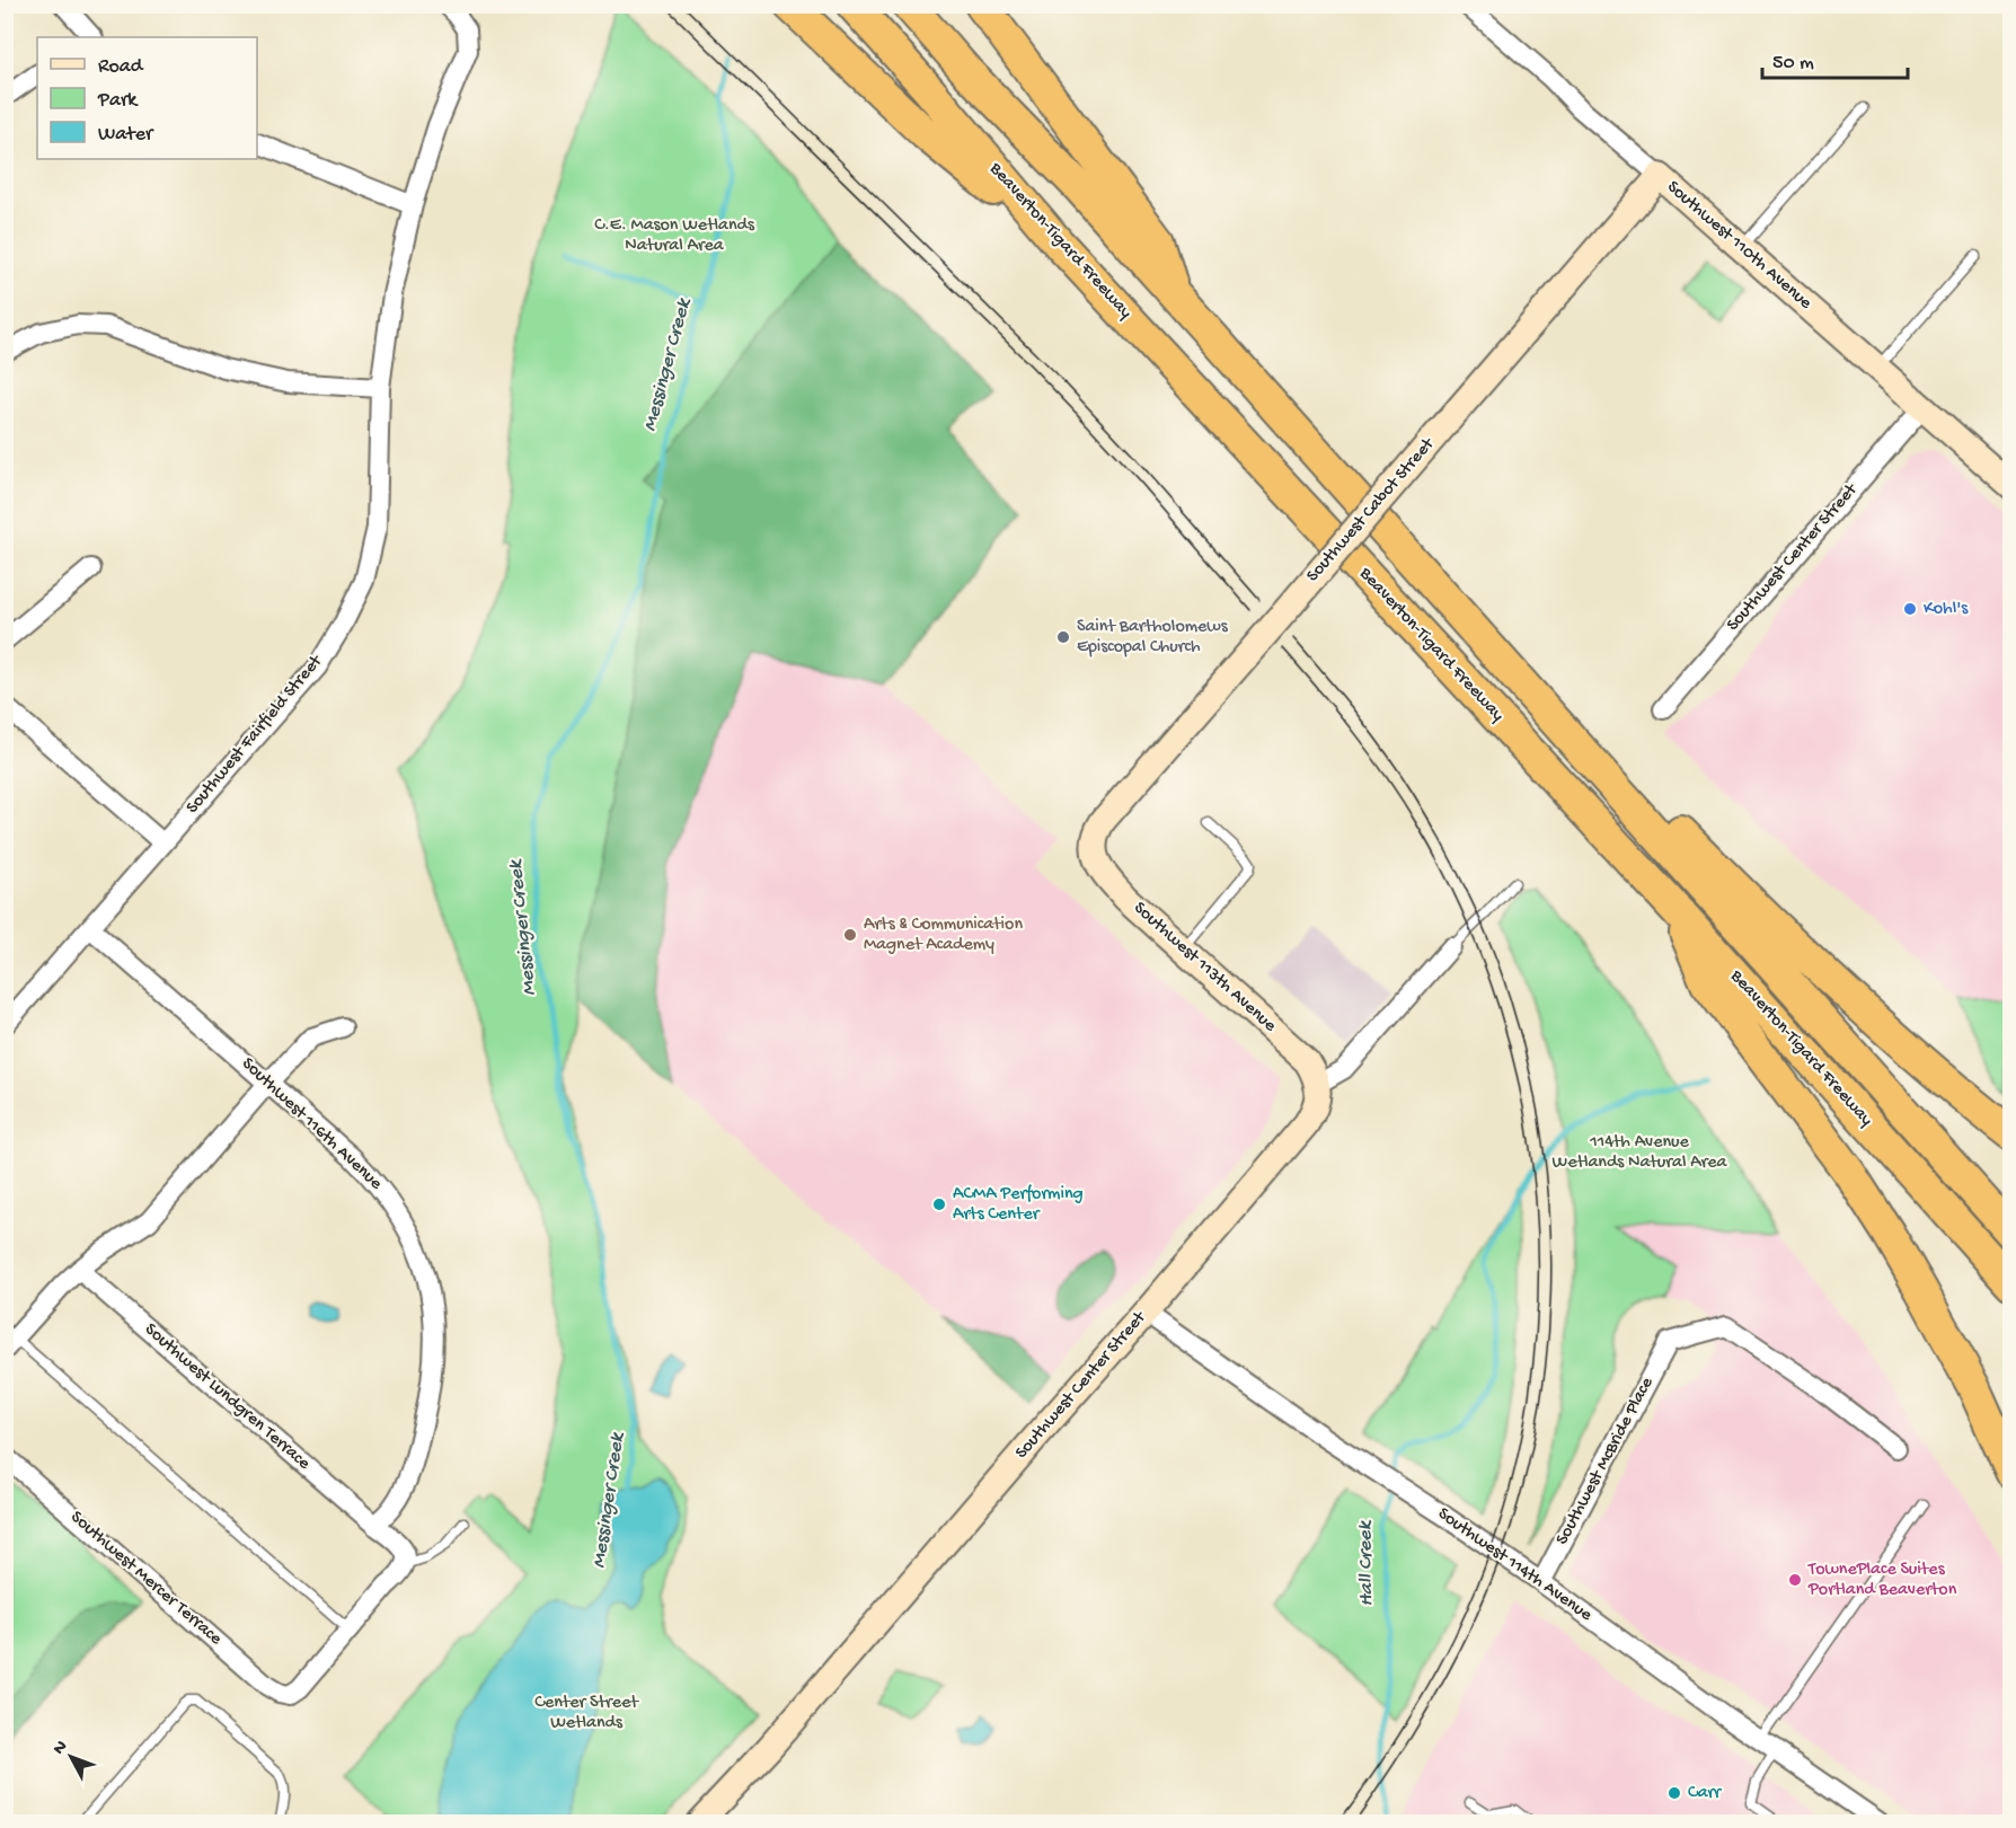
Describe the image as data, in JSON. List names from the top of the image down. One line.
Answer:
{"streets":{"highway":["Beaverton-Tigard Freeway"],"street":["Southwest 110th Avenue","Southwest Cabot Street","Southwest Center Street","Southwest Fairfield Street","Southwest 113th Avenue","Southwest 116th Avenue","Southwest Lundgren Terrace","Southwest McBride Place","Southwest 114th Avenue","Southwest Mercer Terrace"]},"crossings":[["Southwest 110th Avenue","Southwest Cabot Street"],["Southwest 110th Avenue","Southwest Center Street"],["Southwest Cabot Street","Southwest 113th Avenue"],["Southwest Center Street","Southwest 113th Avenue"],["Southwest Center Street","Southwest 114th Avenue"],["Southwest Fairfield Street","Southwest 116th Avenue"],["Southwest 116th Avenue","Southwest Lundgren Terrace"],["Southwest McBride Place","Southwest 114th Avenue"]],"water":["Messinger Creek","Hall Creek"],"parks":["C.E. Mason Wetlands Natural Area","114th Avenue Wetlands Natural Area","Center Street Wetlands"],"places":["Kohl's","Saint Bartholomews Episcopal Church","Arts & Communication Magnet Academy","ACMA Performing Arts Center","TownePlace Suites Portland Beaverton","Carr"],"legend":["Road","Park","Water"],"scale_bar":"50 m","north":"top left"}
